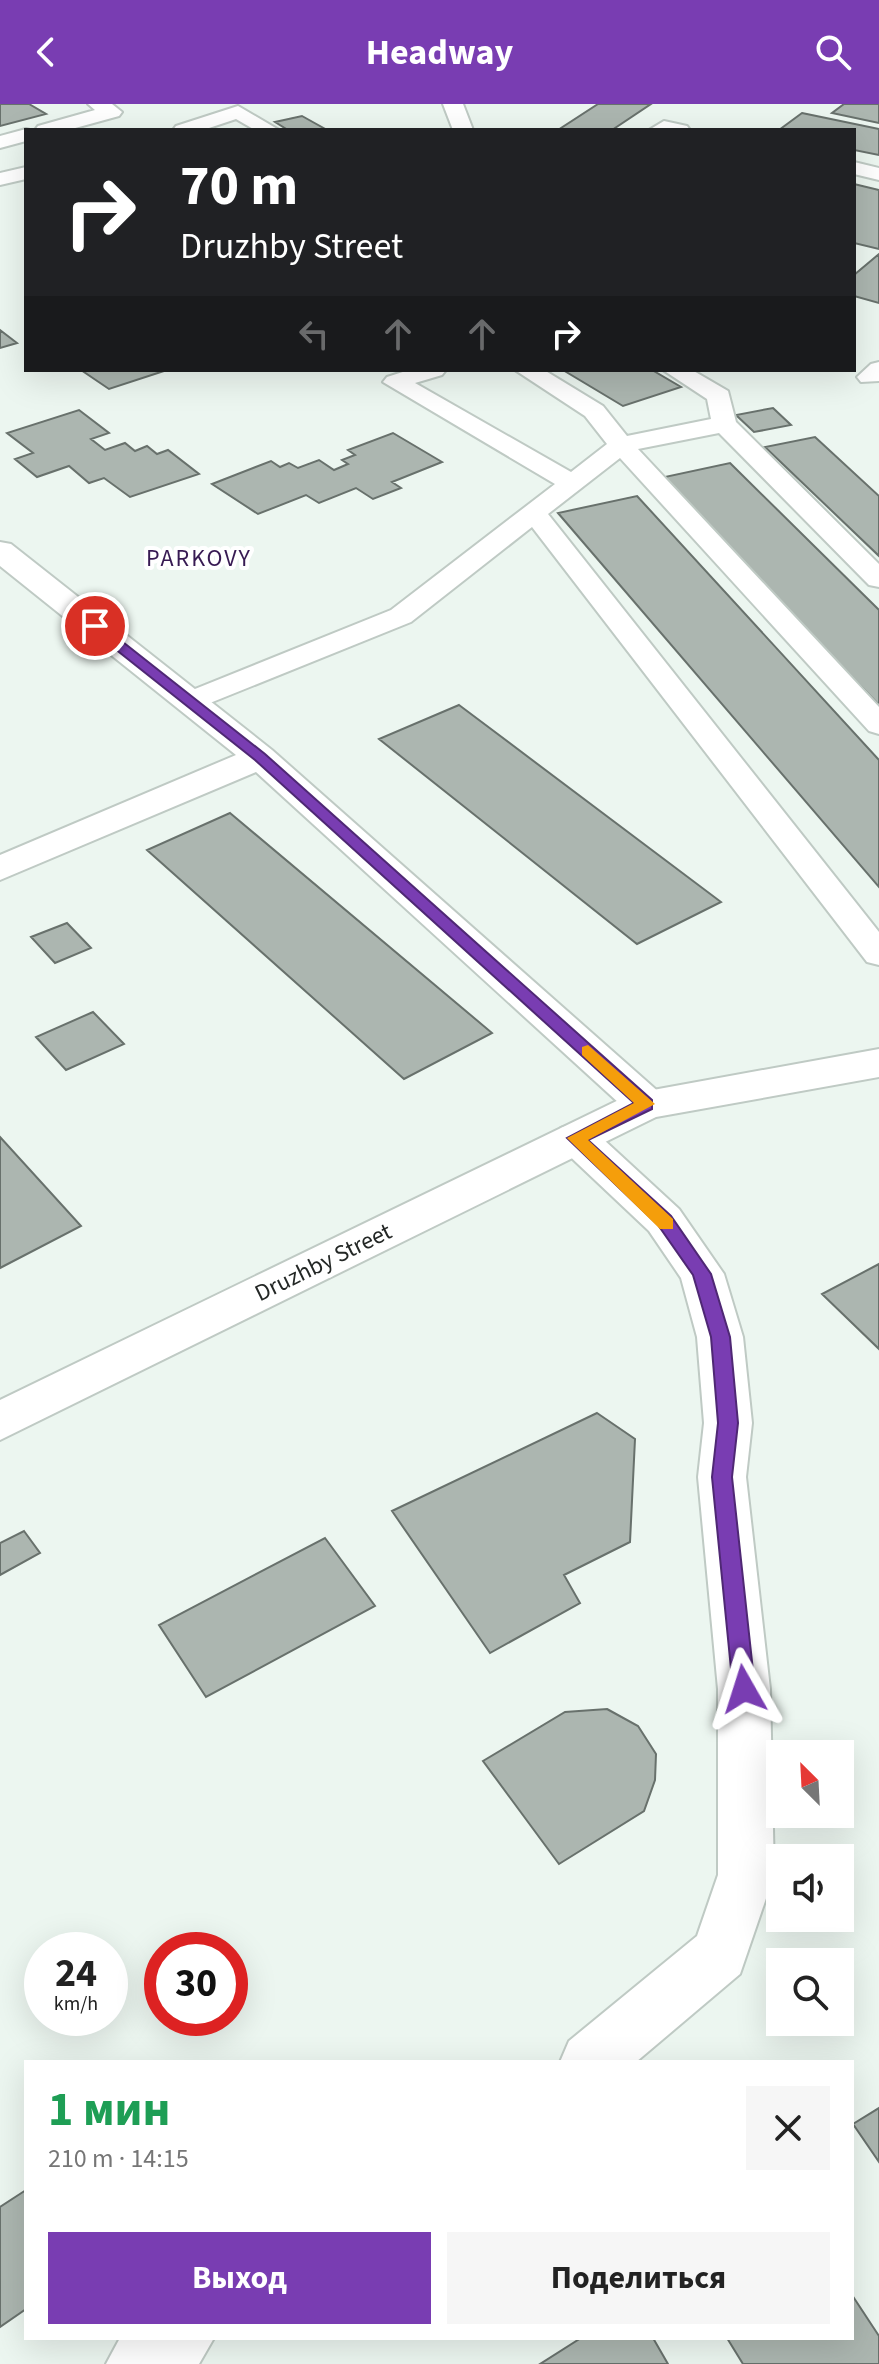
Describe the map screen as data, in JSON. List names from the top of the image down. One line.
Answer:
{"streets":{"street":["Druzhby Street"]},"districts":["PARKOVY"],"north":"top left","page":{"header":"Headway","turn":["70 m","Druzhby Street"],"speed":"24 km/h","limit":"30","heading":["1 мин","210 m · 14:15"],"buttons":["Выход","Поделиться"]}}
